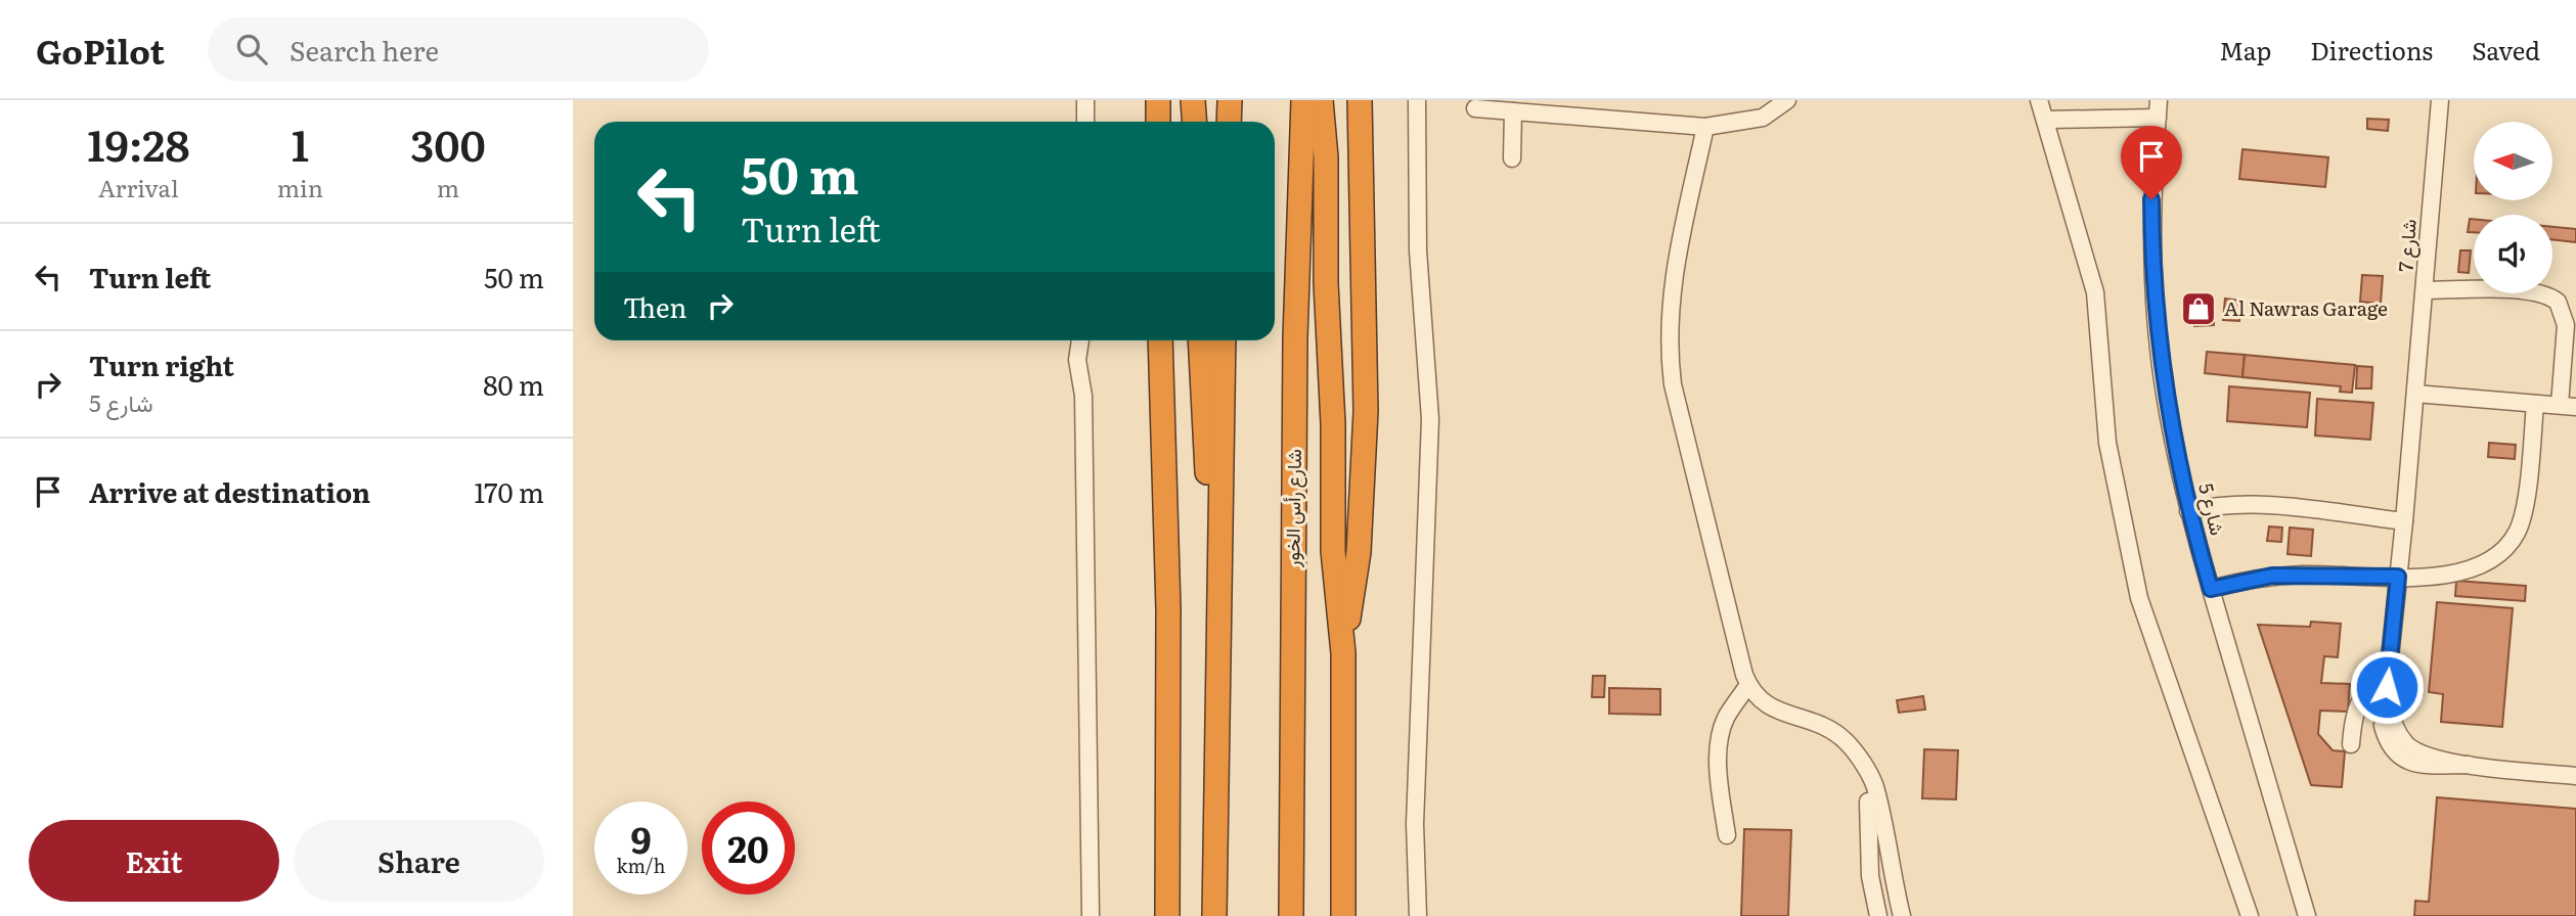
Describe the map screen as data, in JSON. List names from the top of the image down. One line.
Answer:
{"streets":{"highway":["شارع رأس الخور"],"street":["شارع 7","شارع 5"]},"places":{"shop":["Al Nawras Garage"]},"north":"left","page":{"header":"GoPilot","search":"Search here","nav":["Map","Directions","Saved"],"eta":["19:28","Arrival","1","min","300","m"],"turn":["50 m","Turn left"],"list":[{"name":"Turn left","value":"50 m"},{"name":"Turn right","note":"شارع 5","value":"80 m"},{"name":"Arrive at destination","value":"170 m"}],"then":"Then","speed":"9 km/h","limit":"20","buttons":["Exit","Share"]}}
